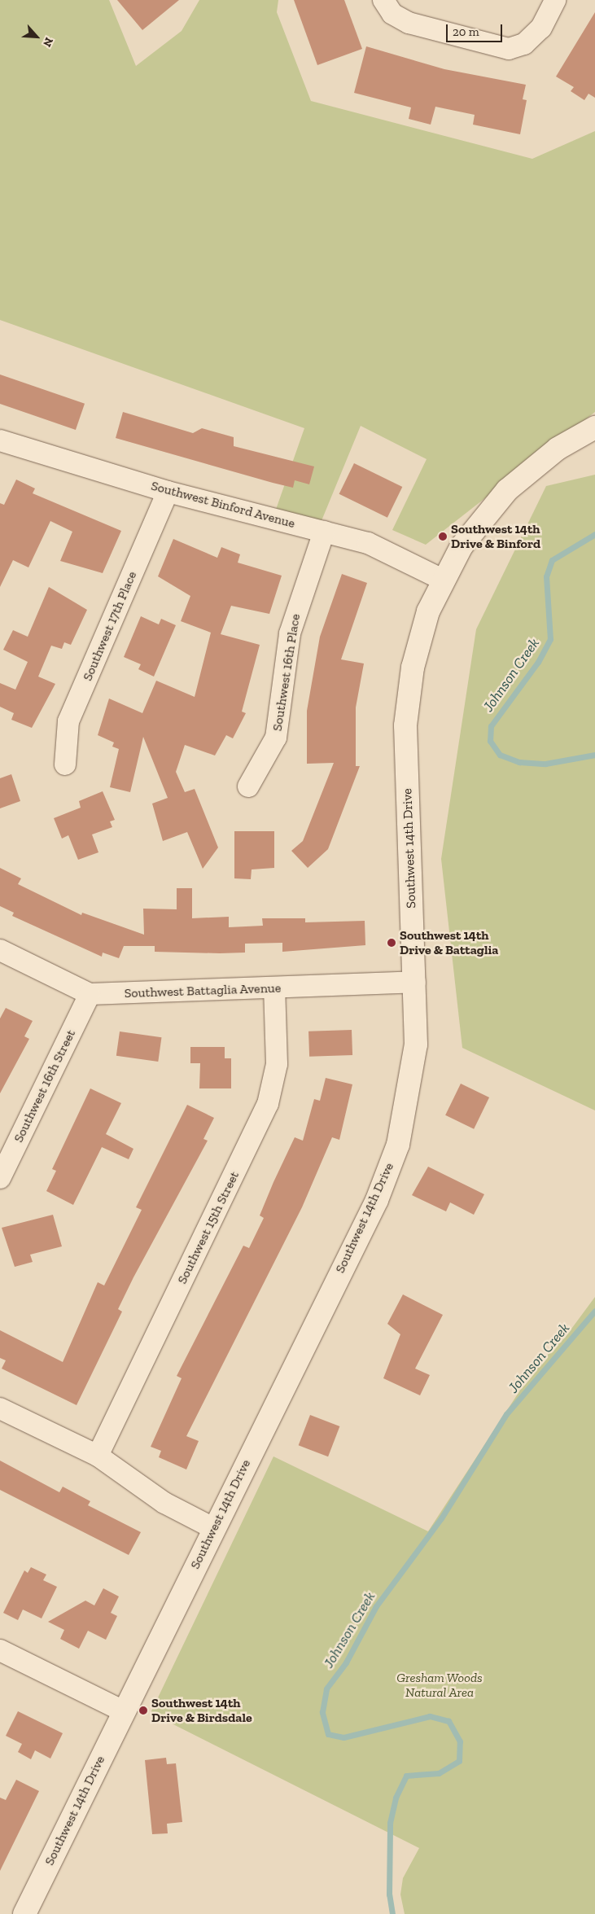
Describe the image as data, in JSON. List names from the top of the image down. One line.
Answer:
{"streets":{"street":["Southwest Binford Avenue","Southwest 17th Place","Southwest 16th Place","Southwest 14th Drive","Southwest Battaglia Avenue","Southwest 16th Street","Southwest 15th Street"]},"crossings":[["Southwest Binford Avenue","Southwest 17th Place"],["Southwest Binford Avenue","Southwest 16th Place"],["Southwest Binford Avenue","Southwest 14th Drive"],["Southwest 14th Drive","Southwest Battaglia Avenue"],["Southwest Battaglia Avenue","Southwest 16th Street"],["Southwest Battaglia Avenue","Southwest 15th Street"]],"water":["Johnson Creek"],"parks":["Gresham Woods Natural Area"],"places":["Southwest 14th Drive & Binford","Southwest 14th Drive & Battaglia","Southwest 14th Drive & Birdsdale"],"scale_bar":"20 m","north":"bottom right"}
